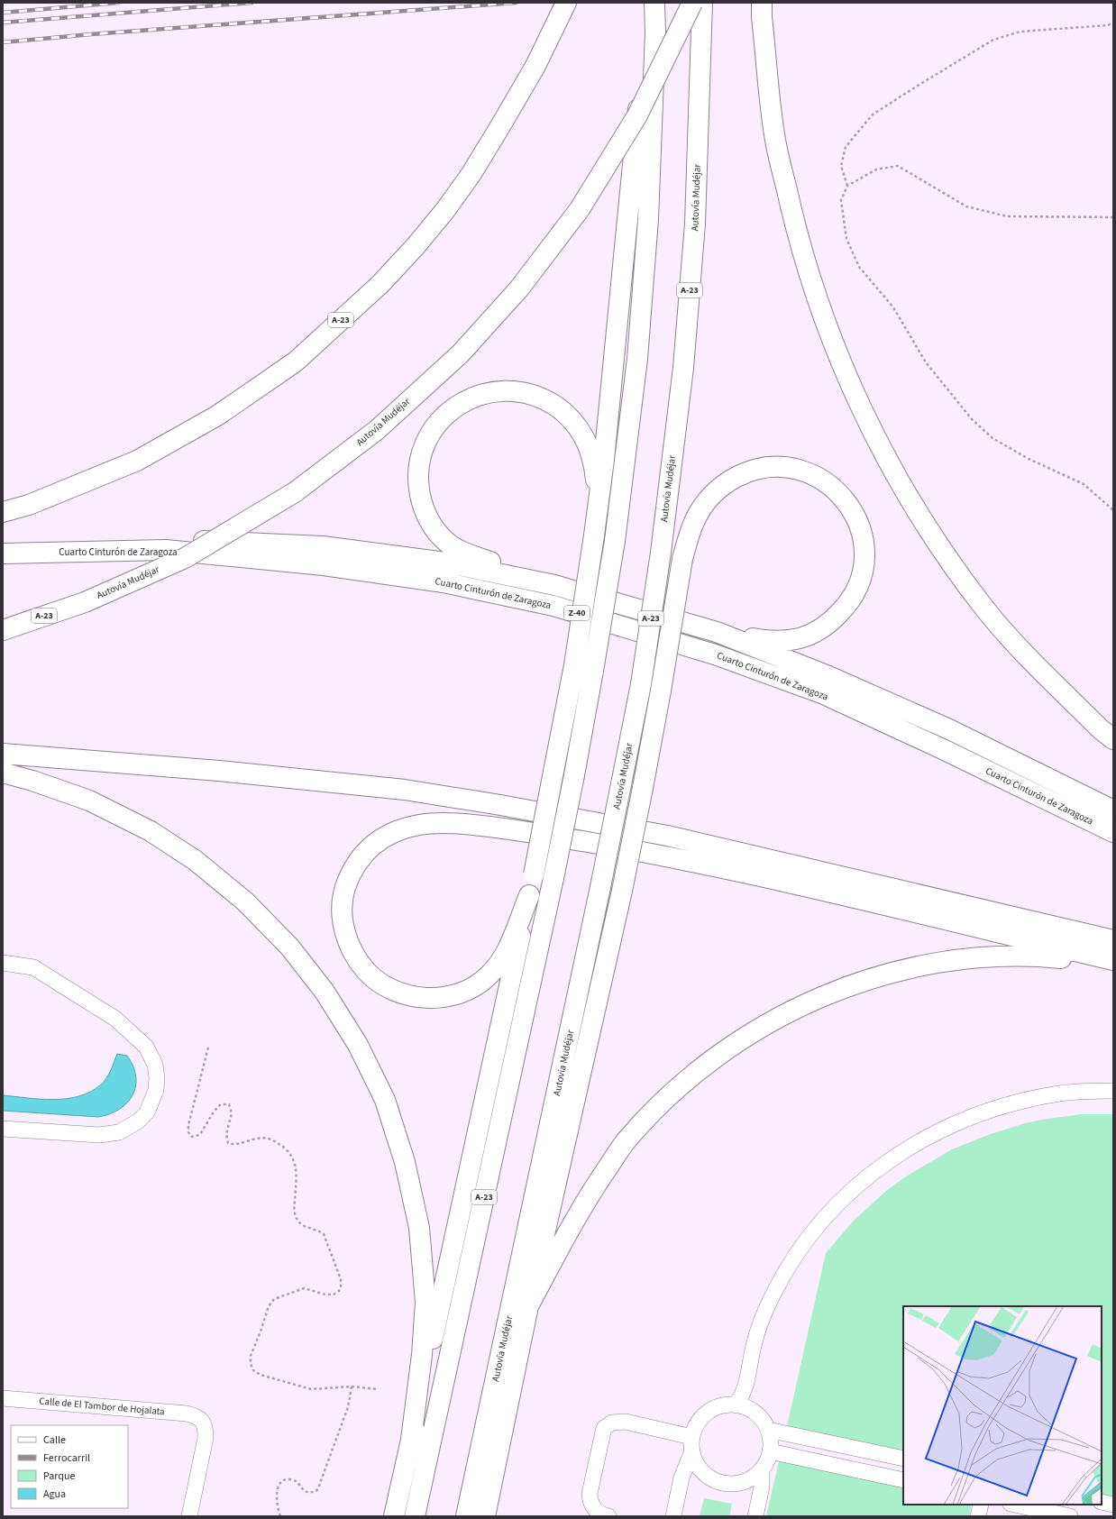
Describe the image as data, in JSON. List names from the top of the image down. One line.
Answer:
{"streets":{"highway":["Autovía Mudéjar","A-23","Cuarto Cinturón de Zaragoza","Z-40"],"street":["Calle de El Tambor de Hojalata"]},"legend":["Calle","Ferrocarril","Parque","Agua"]}
